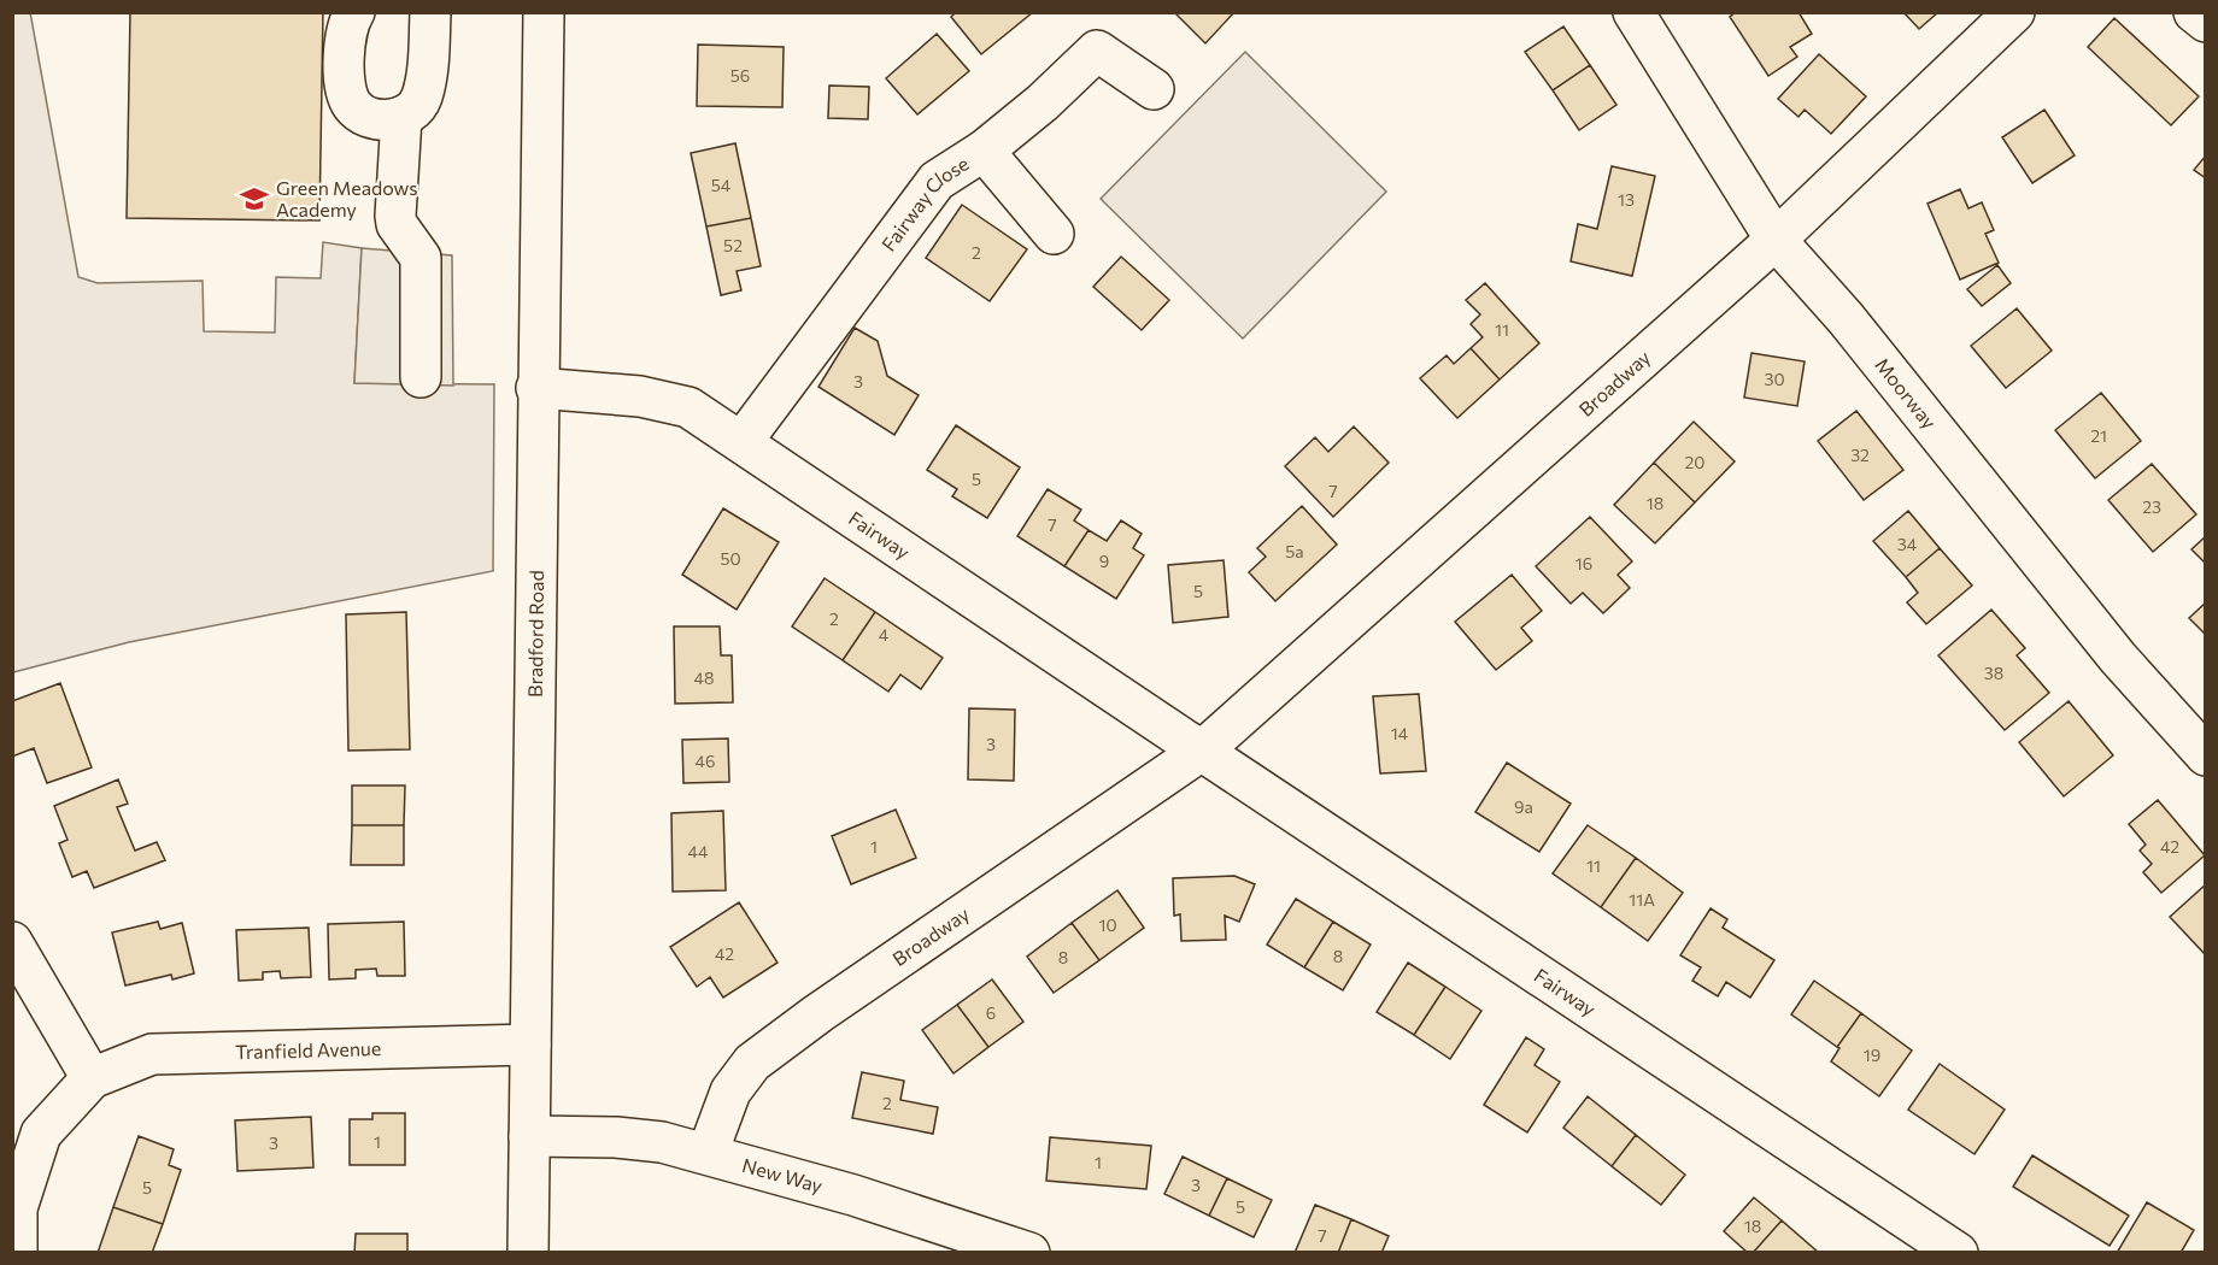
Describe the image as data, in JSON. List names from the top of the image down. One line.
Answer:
{"streets":{"street":["Fairway Close","Broadway","Moorway","Fairway","Bradford Road","Tranfield Avenue","New Way"]},"crossings":[["Fairway Close","Fairway"],["Broadway","Moorway"],["Broadway","Fairway"],["Broadway","New Way"],["Fairway","Bradford Road"],["Bradford Road","Tranfield Avenue"],["Bradford Road","New Way"]],"places":{"school or university":["Green Meadows Academy"]},"house_numbers":["56","54","13","52","2","11","30","3","21","32","20","5","7","18","23","7","34","5a","50","9","16","5","2","4","38","48","14","3","46","9a","1","42","44","11","11A","10","42","8","8","6","19","2","1","3","1","3","5","5","18","7"]}
